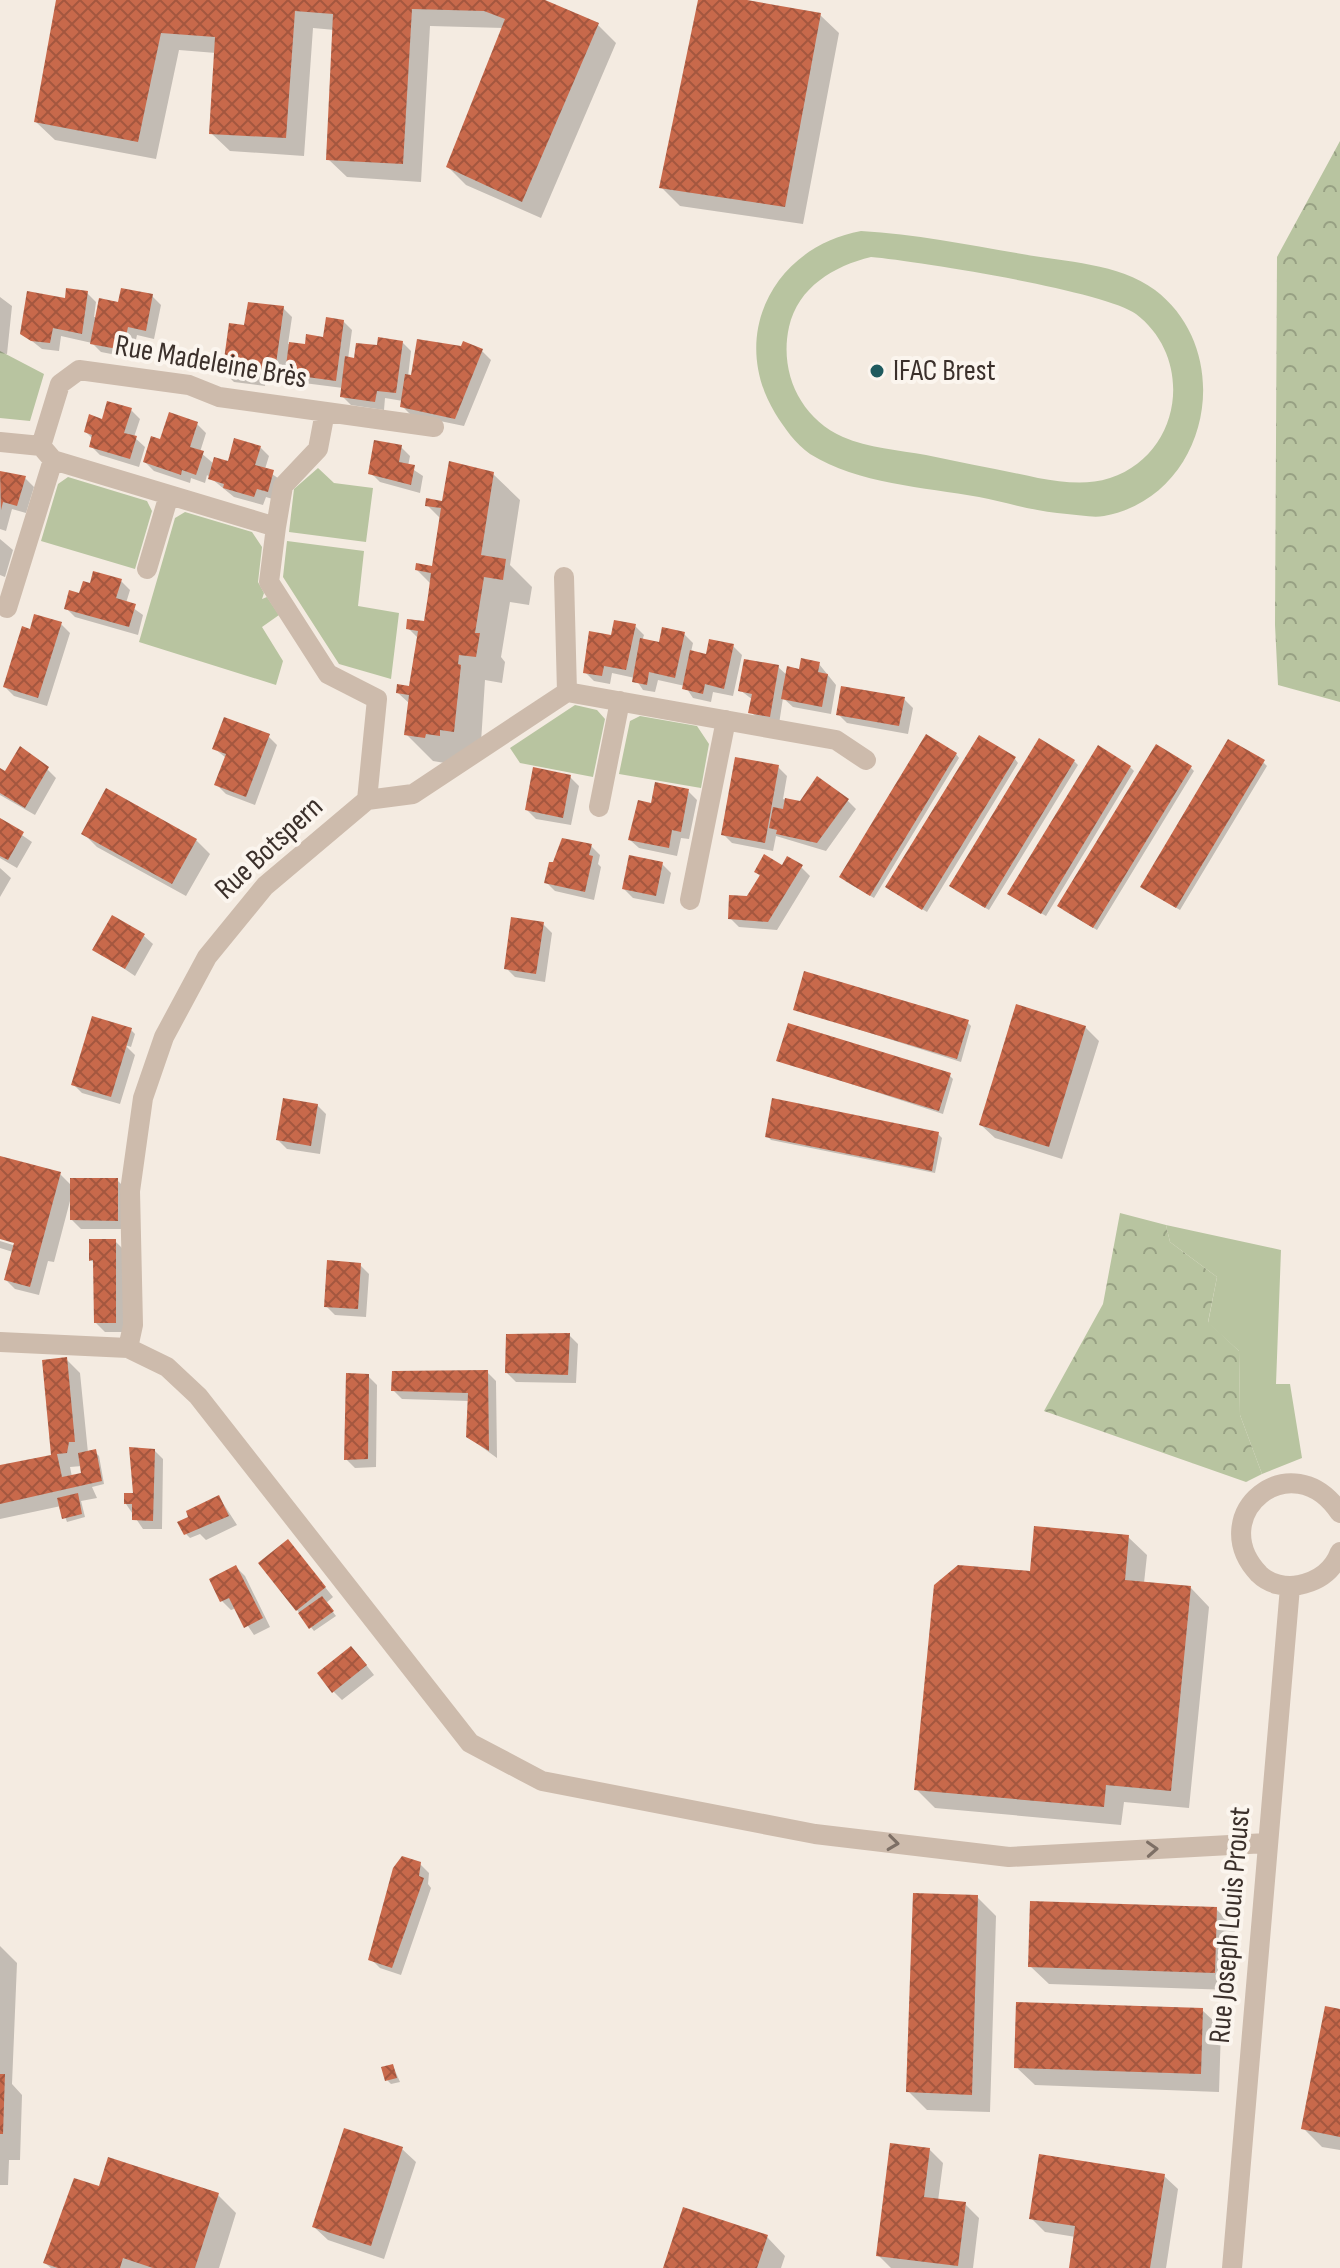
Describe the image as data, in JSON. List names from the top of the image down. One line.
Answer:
{"streets":{"street":["Rue Madeleine Brès","Rue Botspern","Rue Joseph Louis Proust"]},"crossings":[["Rue Madeleine Brès","Rue Botspern"]],"places":["IFAC Brest"]}
